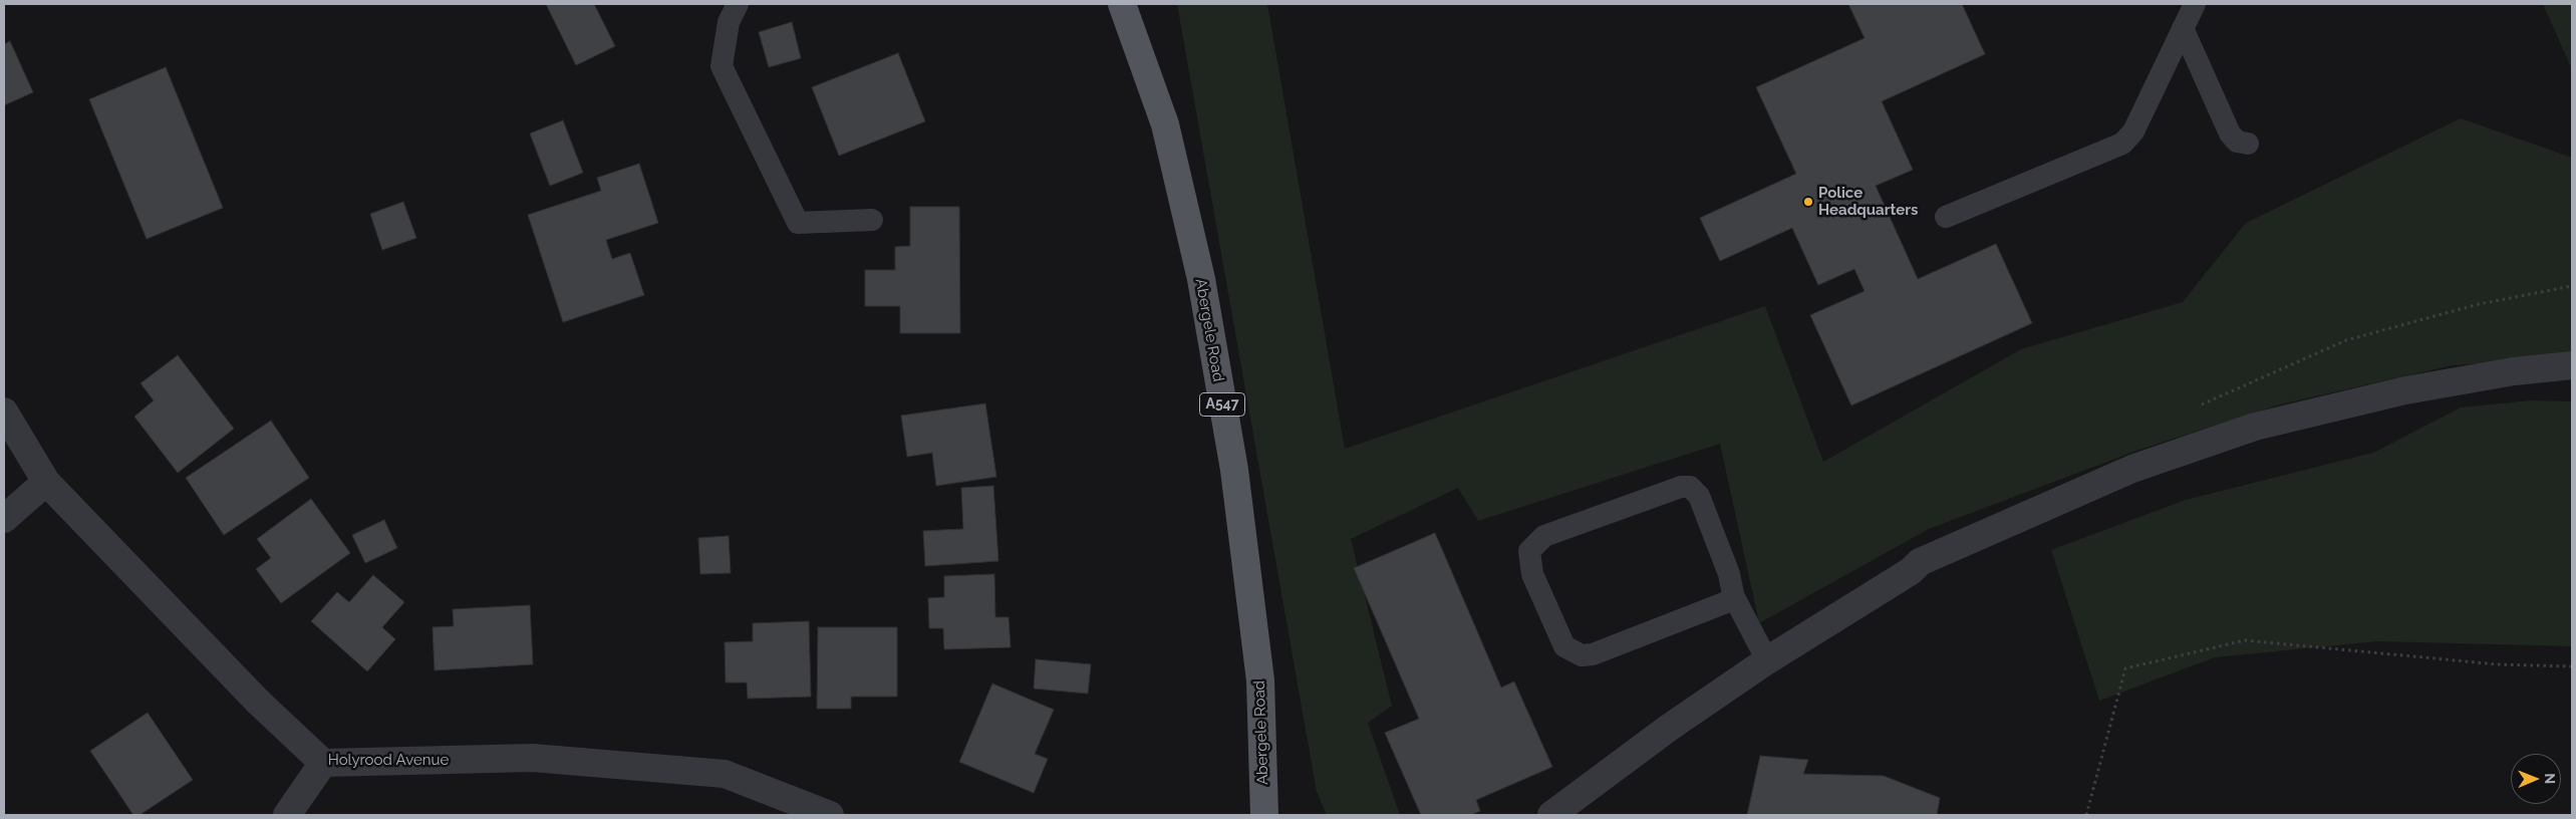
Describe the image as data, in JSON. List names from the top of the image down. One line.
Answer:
{"streets":{"main road":["Abergele Road","A547"],"street":["Holyrood Avenue"]},"places":["Police Headquarters"],"north":"right"}
